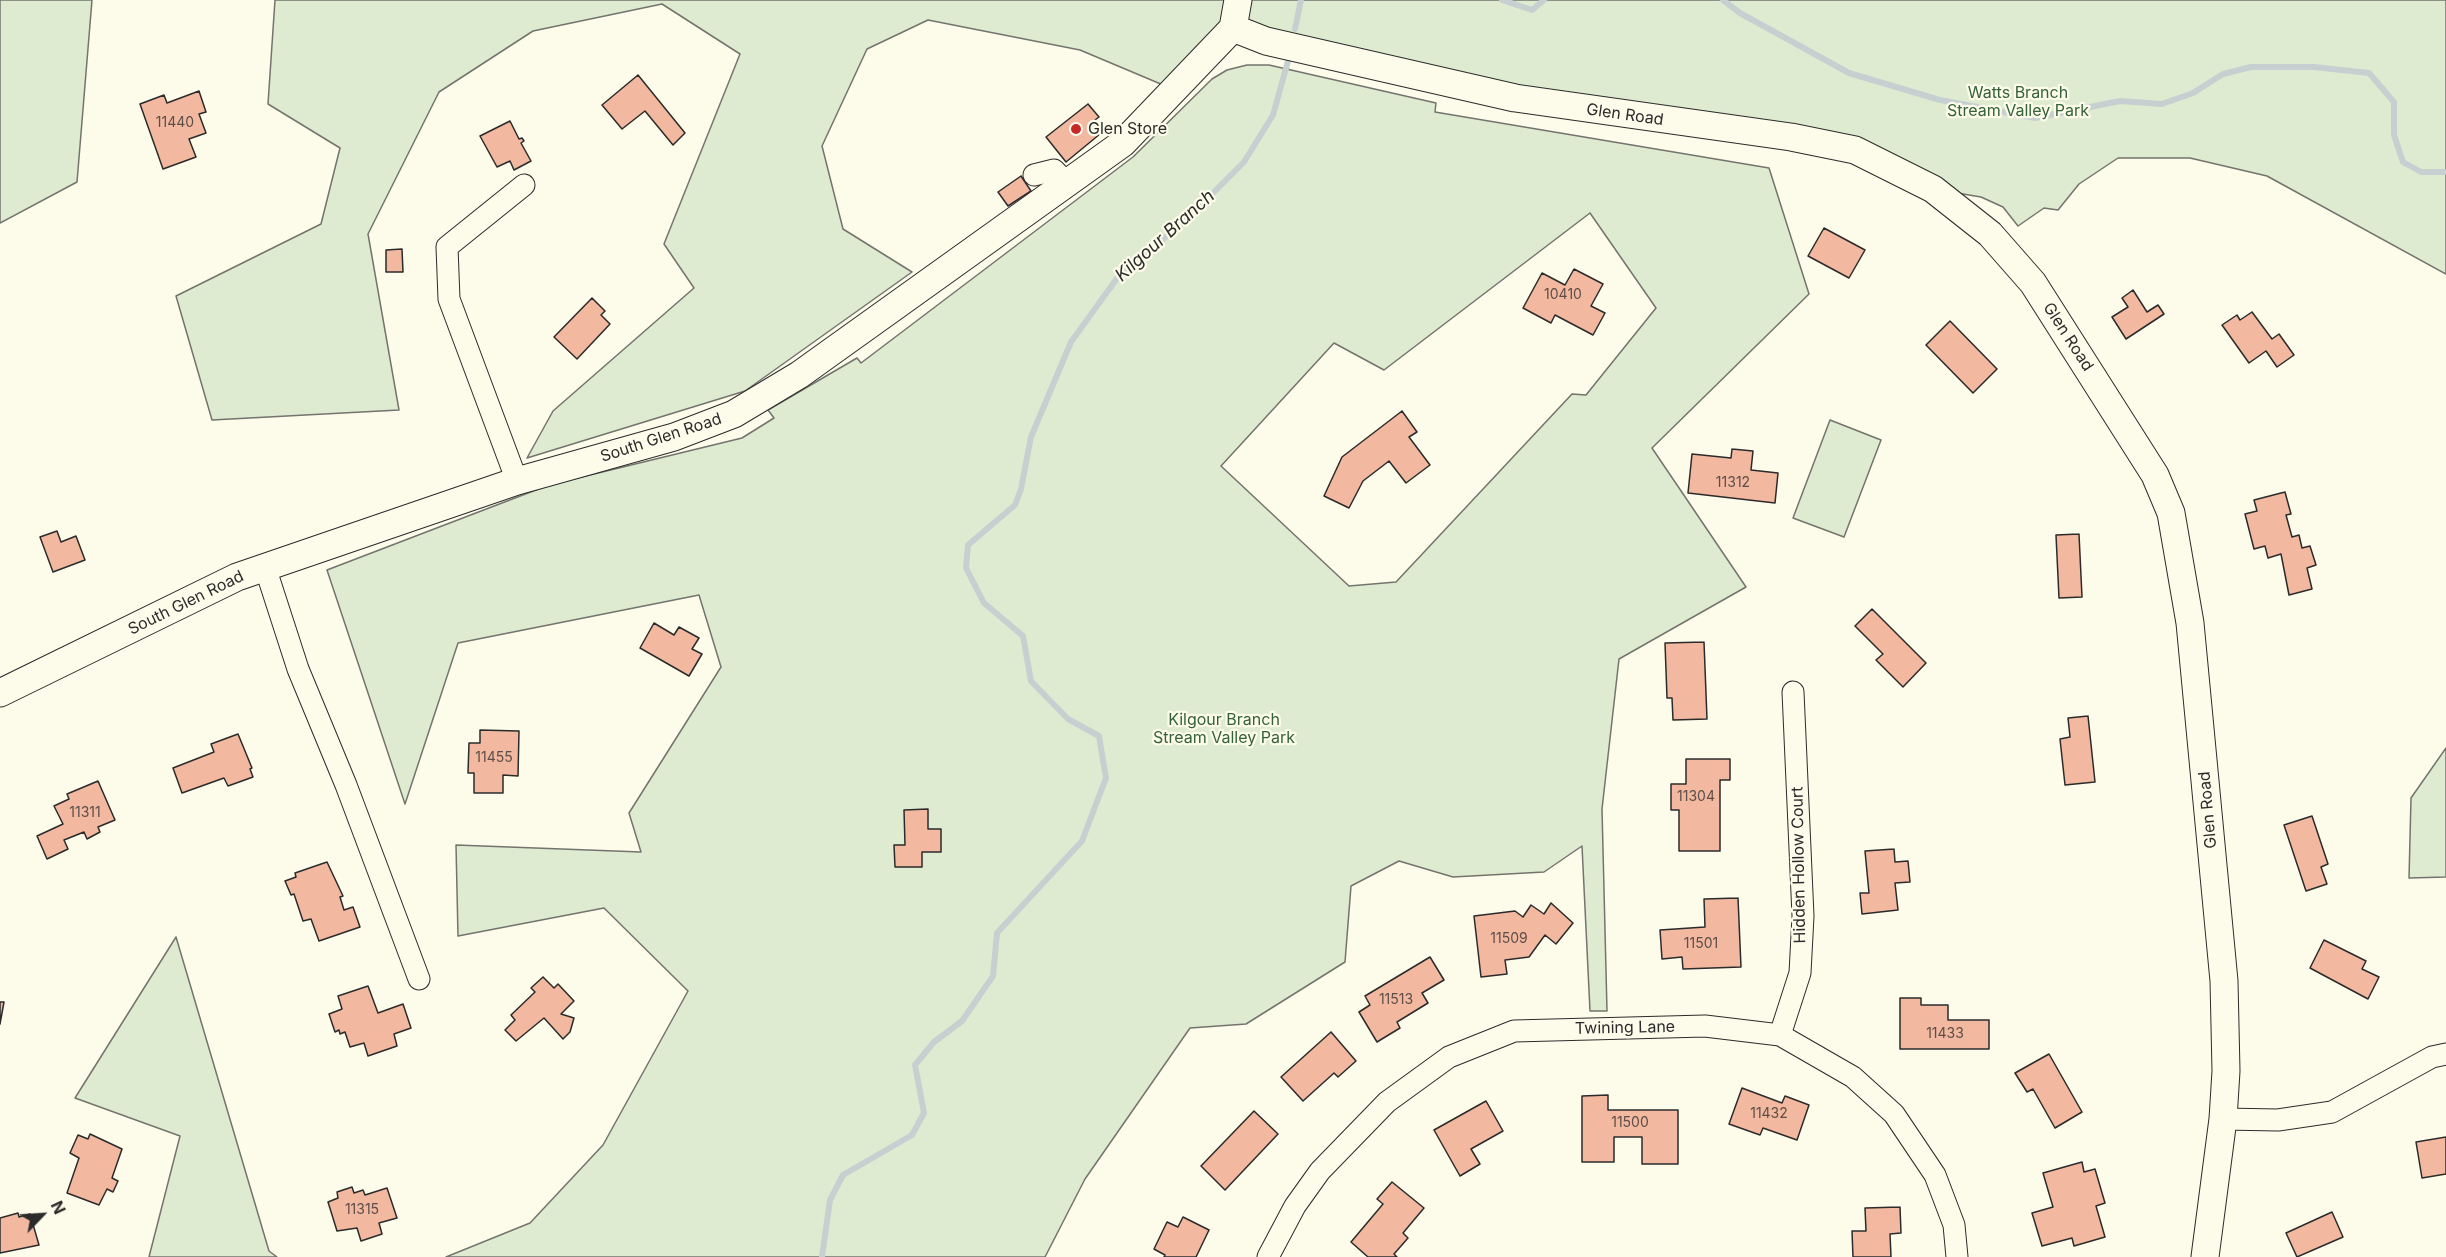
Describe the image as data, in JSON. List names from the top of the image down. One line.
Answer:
{"streets":{"main road":["Glen Road","South Glen Road"],"street":["Hidden Hollow Court","Twining Lane"]},"crossings":[["Glen Road","South Glen Road"],["Hidden Hollow Court","Twining Lane"]],"water":["Kilgour Branch"],"parks":["Watts Branch Stream Valley Park","Kilgour Branch Stream Valley Park"],"places":["Glen Store"],"house_numbers":["11440","10410","11312","11455","11304","11311","11509","11501","11513","11433","11432","11500","11315"],"north":"top right"}
